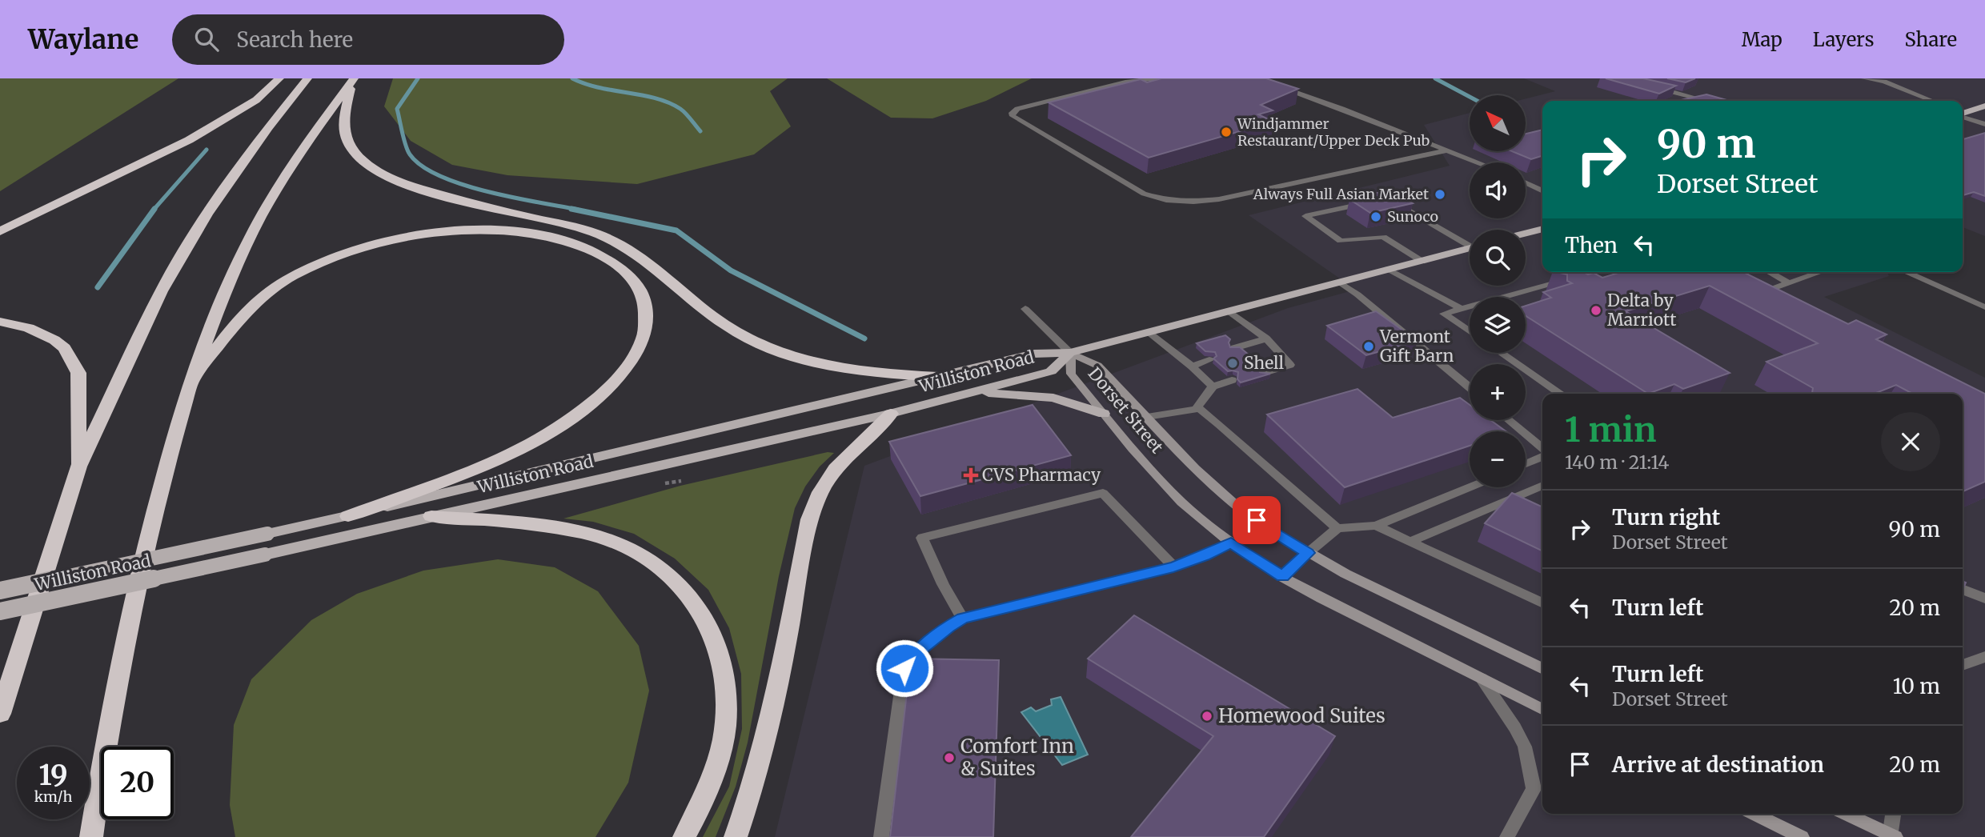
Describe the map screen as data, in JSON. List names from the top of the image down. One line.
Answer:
{"streets":{"main road":["Williston Road","Dorset Street"]},"crossings":[["Williston Road","Dorset Street"]],"places":{"other":["Windjammer Restaurant/Upper Deck Pub","Always Full Asian Market","Sunoco","Delta by Marriott","Vermont Gift Barn","Shell","Homewood Suites","Comfort Inn & Suites"],"health":["CVS Pharmacy"]},"north":"top left","page":{"header":"Waylane","search":"Search here","nav":["Map","Layers","Share"],"map_buttons":["+","−"],"turn":["90 m","Dorset Street"],"then":"Then","heading":["1 min","140 m · 21:14"],"list":[{"name":"Turn right","note":"Dorset Street","value":"90 m"},{"name":"Turn left","value":"20 m"},{"name":"Turn left","note":"Dorset Street","value":"10 m"},{"name":"Arrive at destination","value":"20 m"}],"speed":"19 km/h","limit":"20"}}
